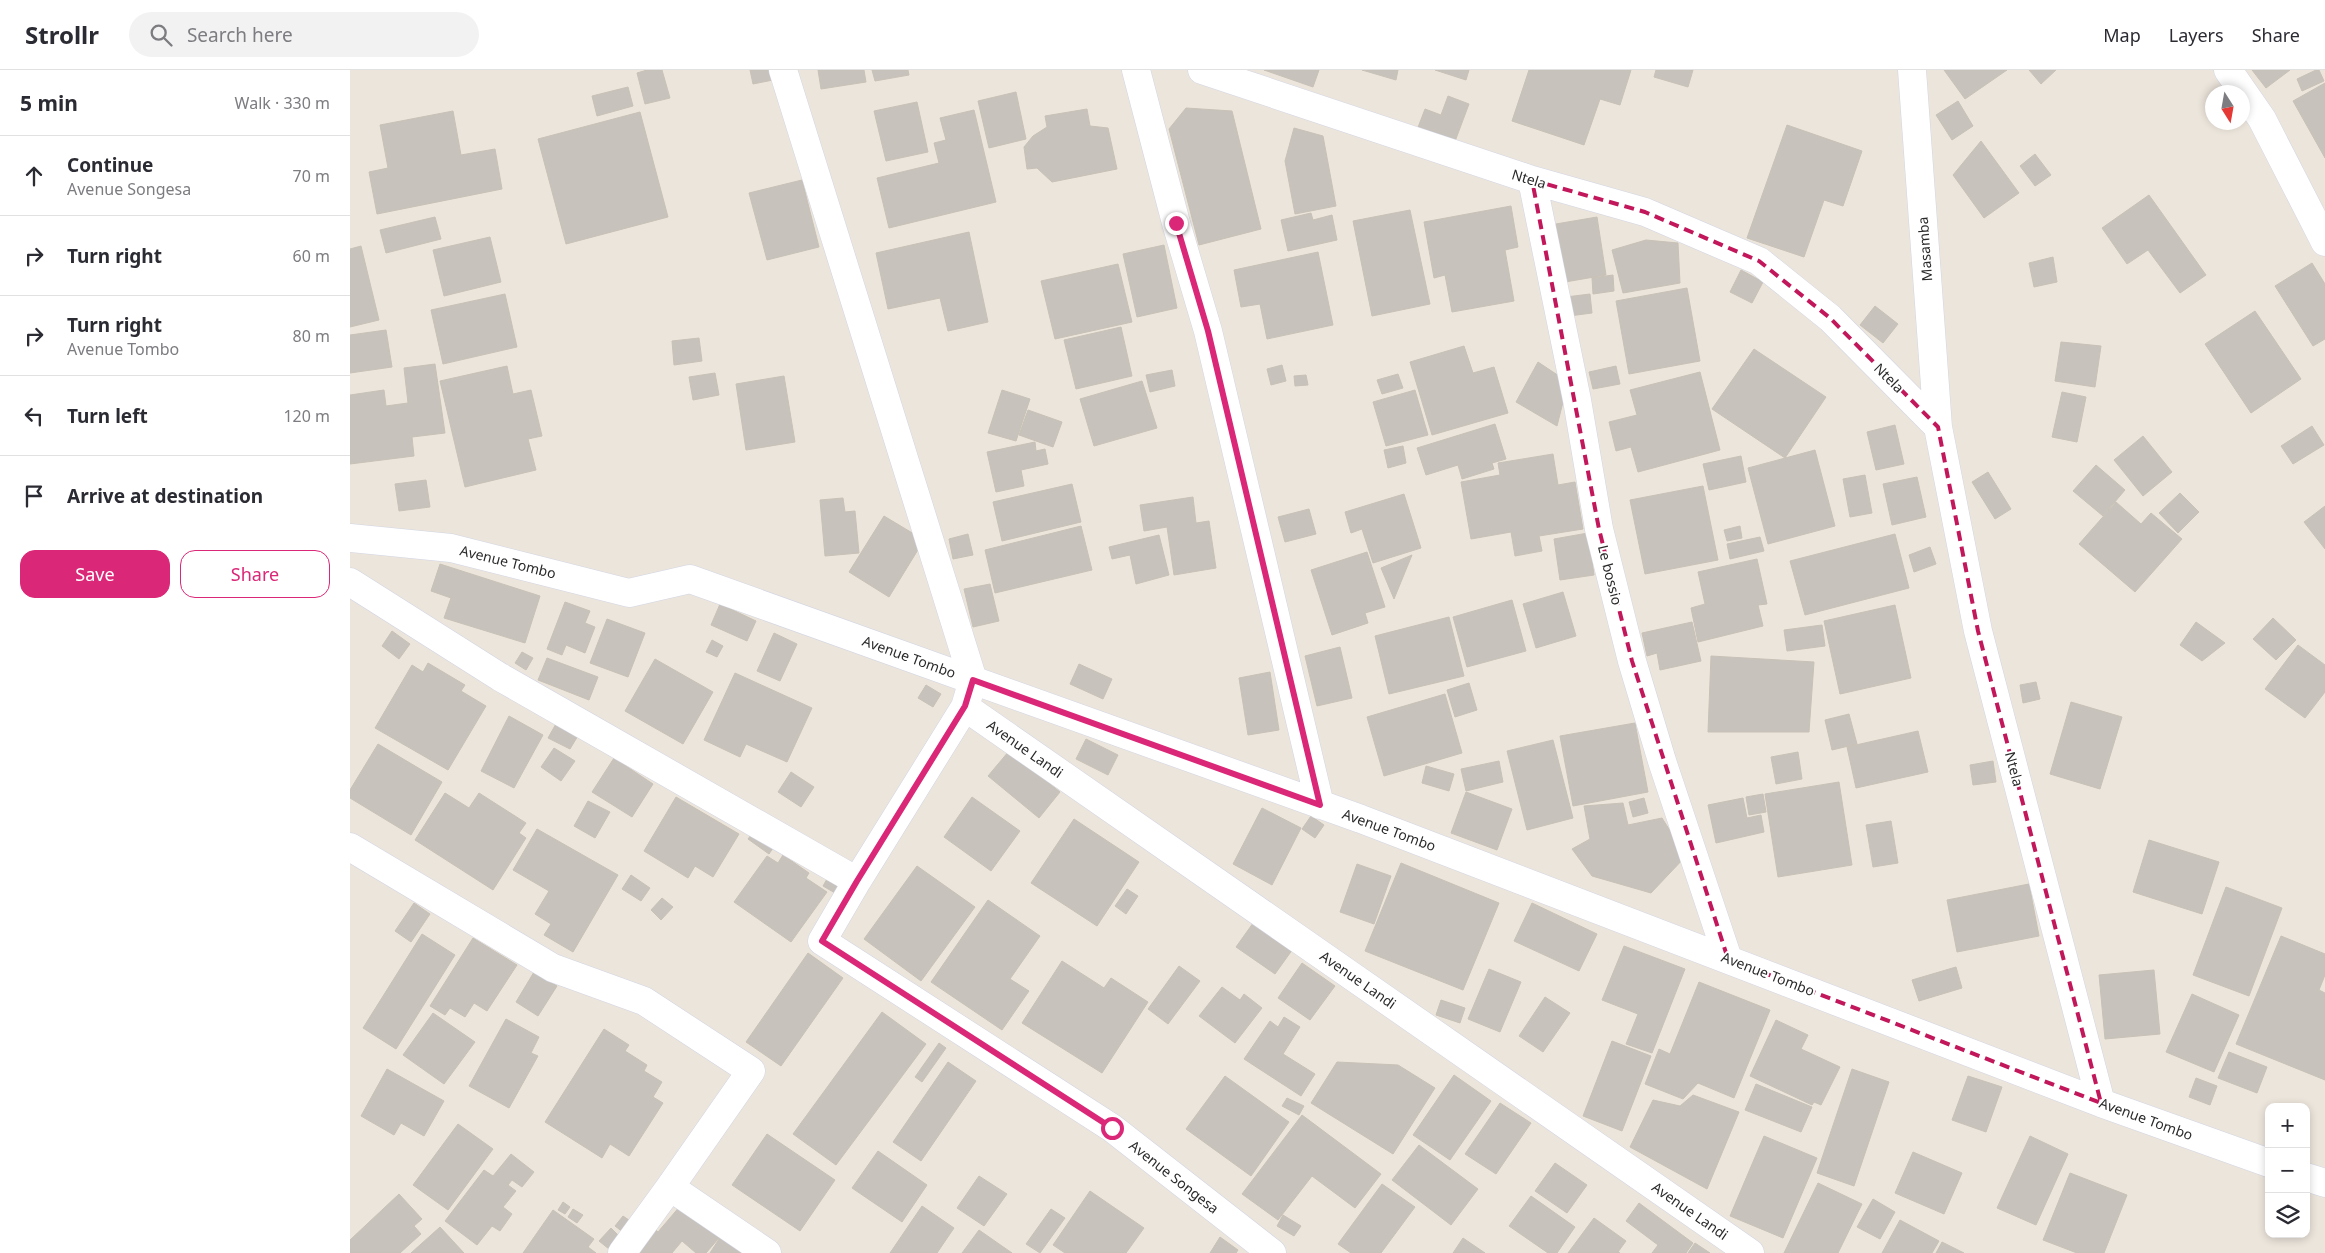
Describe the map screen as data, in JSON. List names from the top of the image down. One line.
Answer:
{"streets":{"street":["Ntela","Masamba","Avenue Tombo","Le bossio","Avenue Landi","Avenue Songesa"]},"crossings":[["Ntela","Masamba"],["Ntela","Avenue Tombo"],["Ntela","Le bossio"],["Avenue Tombo","Le bossio"]],"north":"bottom","page":{"header":"Strollr","search":"Search here","nav":["Map","Layers","Share"],"heading":["5 min","Walk · 330 m"],"list":[["Continue","Avenue Songesa","70 m"],["Turn right","60 m"],["Turn right","Avenue Tombo","80 m"],["Turn left","120 m"],"Arrive at destination"],"buttons":["Save","Share"],"map_buttons":["+","−"]}}
